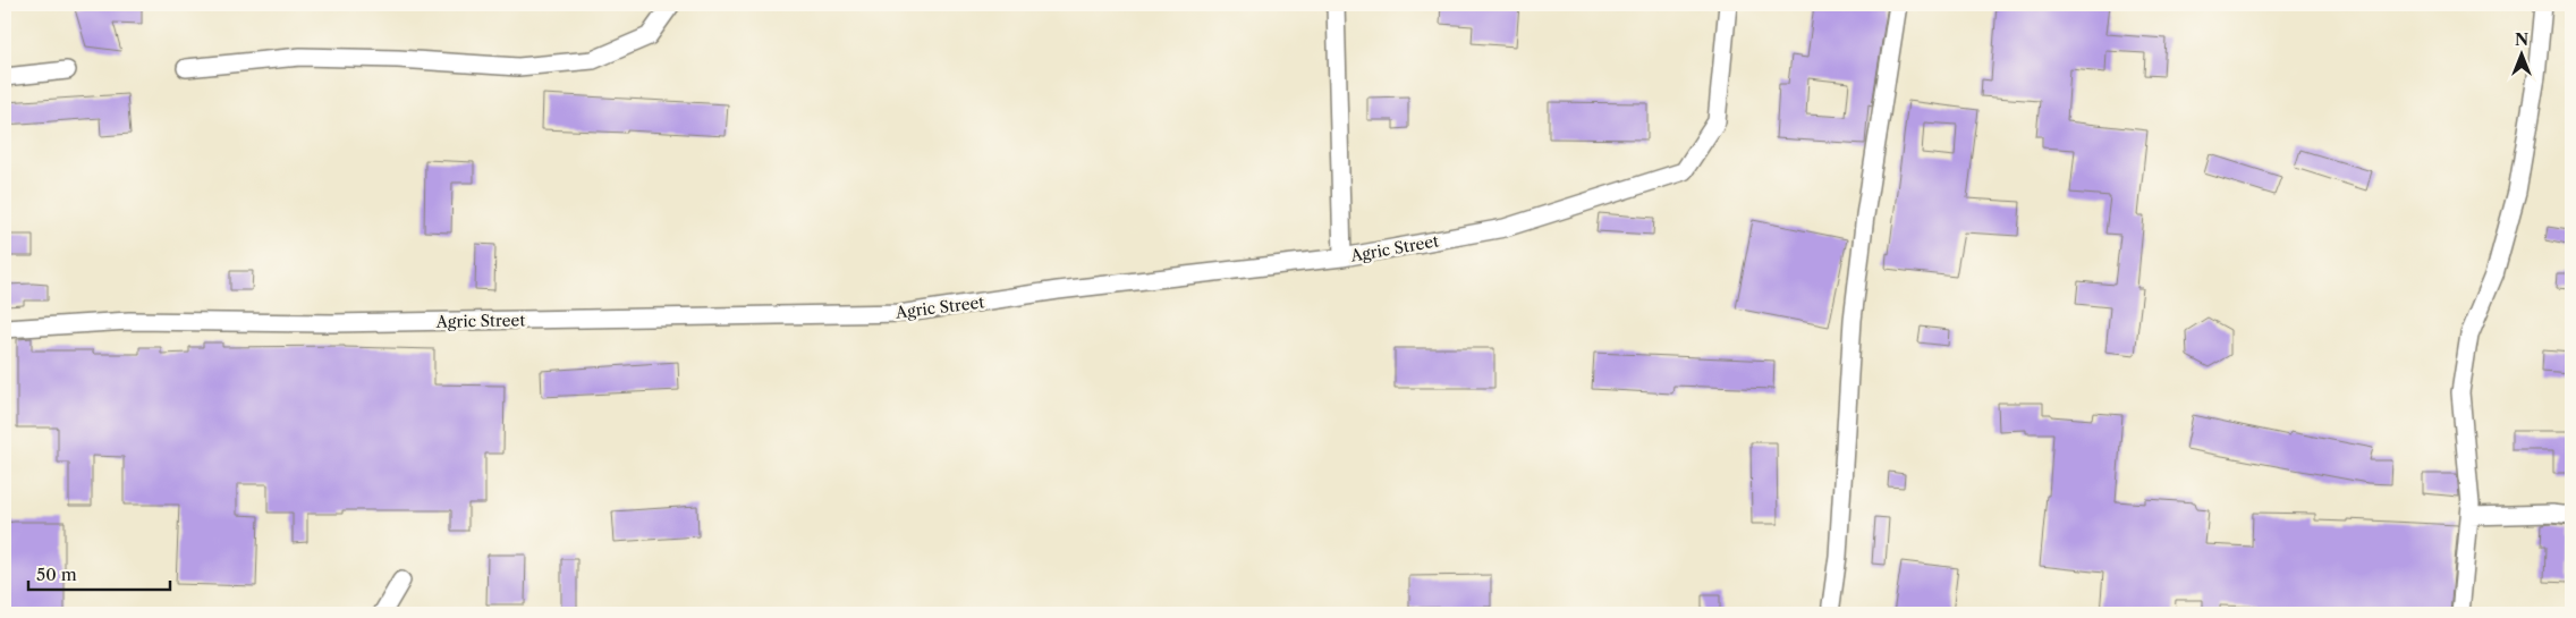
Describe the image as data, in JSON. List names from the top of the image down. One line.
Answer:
{"streets":{"street":["Agric Street"]},"scale_bar":"50 m","north":"top"}
